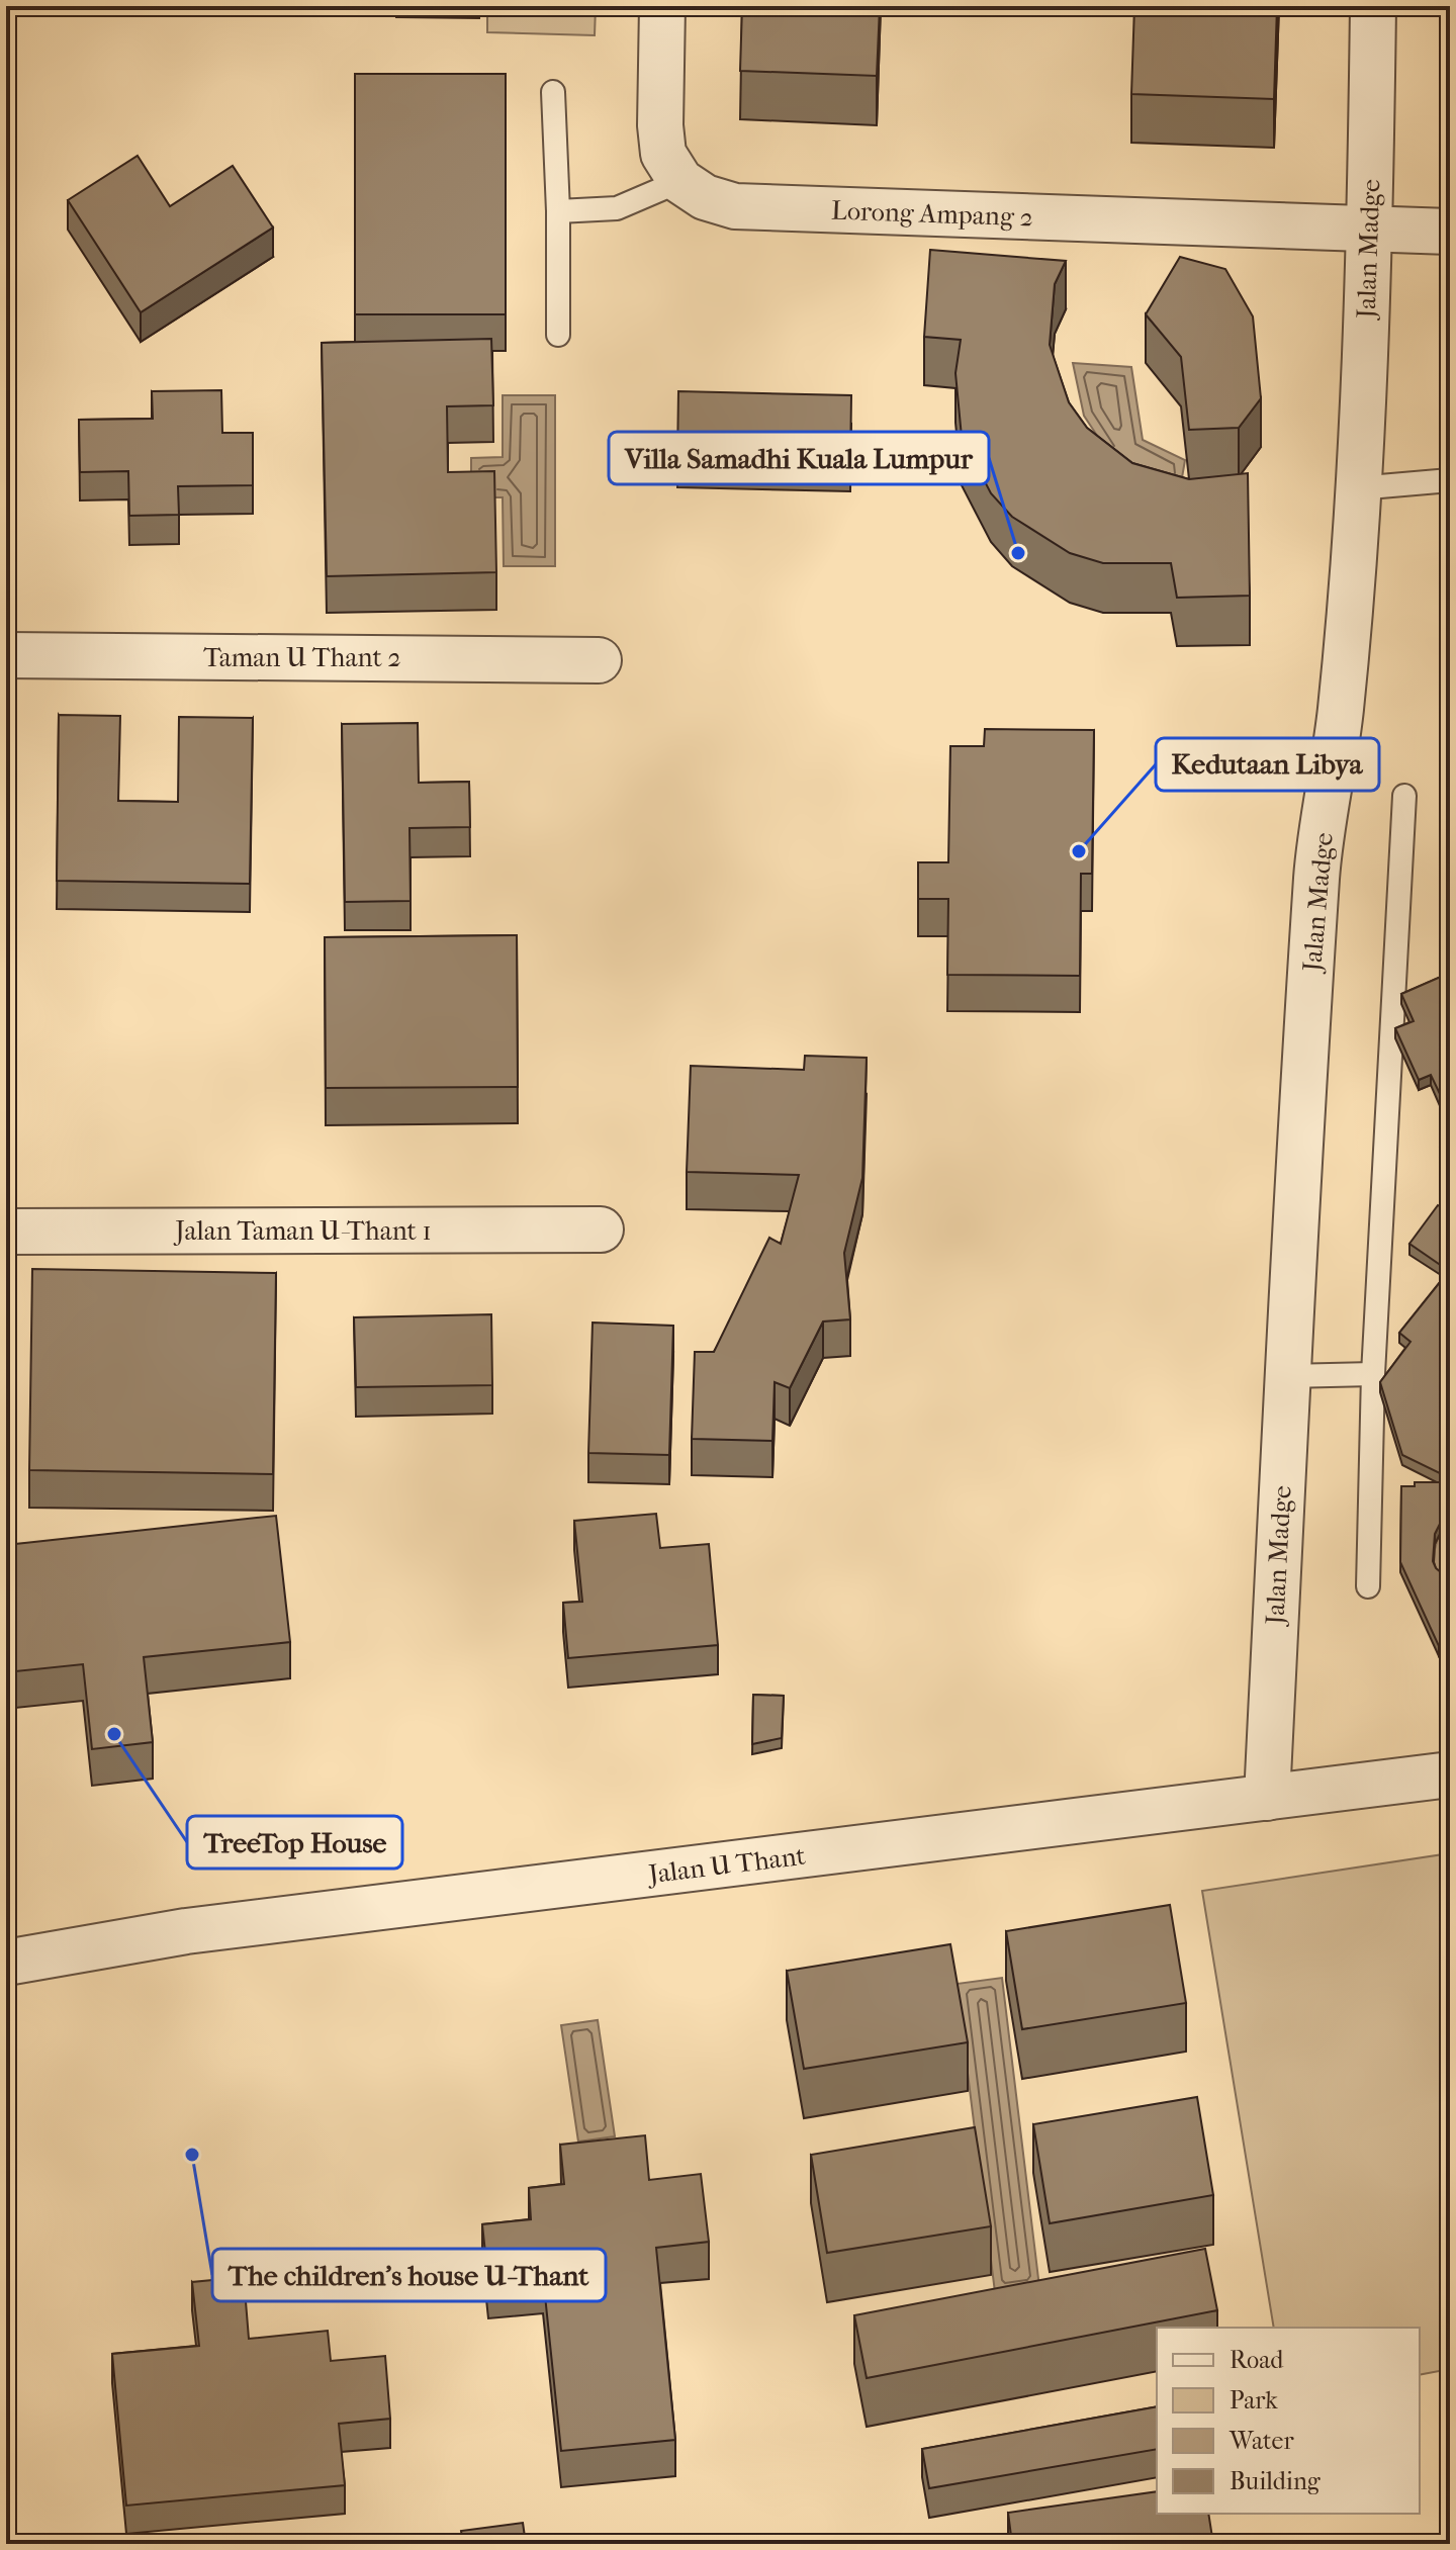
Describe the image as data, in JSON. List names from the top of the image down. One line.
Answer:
{"streets":{"street":["Lorong Ampang 2","Jalan Madge","Taman U Thant 2","Jalan Taman U-Thant 1","Jalan U Thant"]},"crossings":[["Lorong Ampang 2","Jalan Madge"],["Jalan Madge","Jalan U Thant"]],"places":["Villa Samadhi Kuala Lumpur","Kedutaan Libya","TreeTop House","The children's house U-Thant"],"legend":["Road","Park","Water","Building"]}
